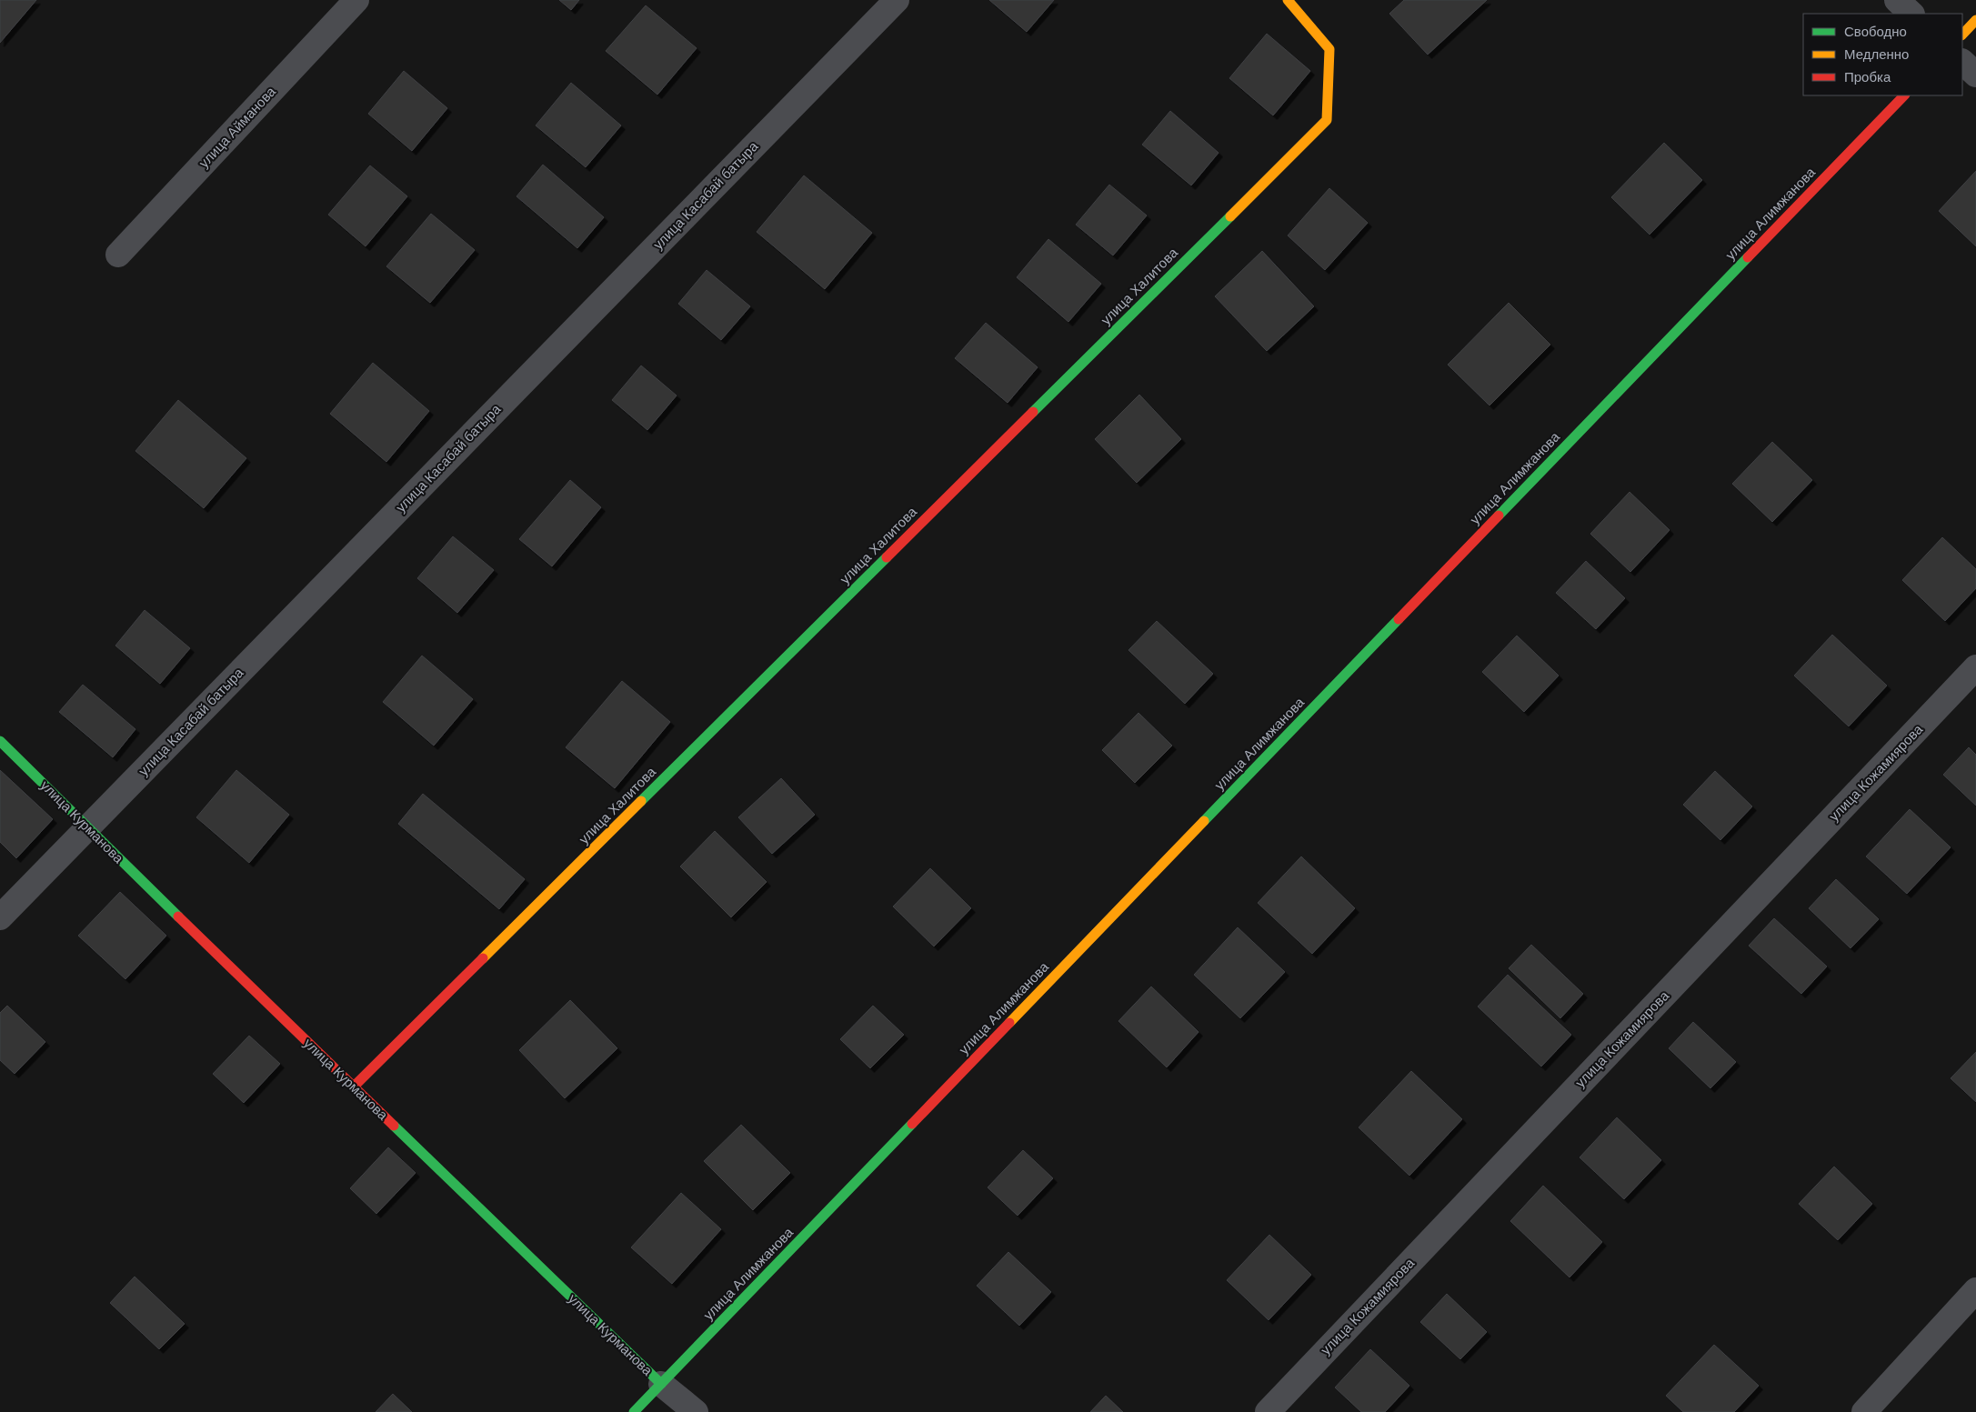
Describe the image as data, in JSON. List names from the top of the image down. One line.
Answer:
{"streets":{"street":["улица Айманова","улица Касабай батыра","улица Алимжанова","улица Халитова","улица Кожамиярова","улица Курманова"]},"crossings":[["улица Касабай батыра","улица Курманова"],["улица Алимжанова","улица Курманова"],["улица Халитова","улица Курманова"]],"legend":["Свободно","Медленно","Пробка"]}
